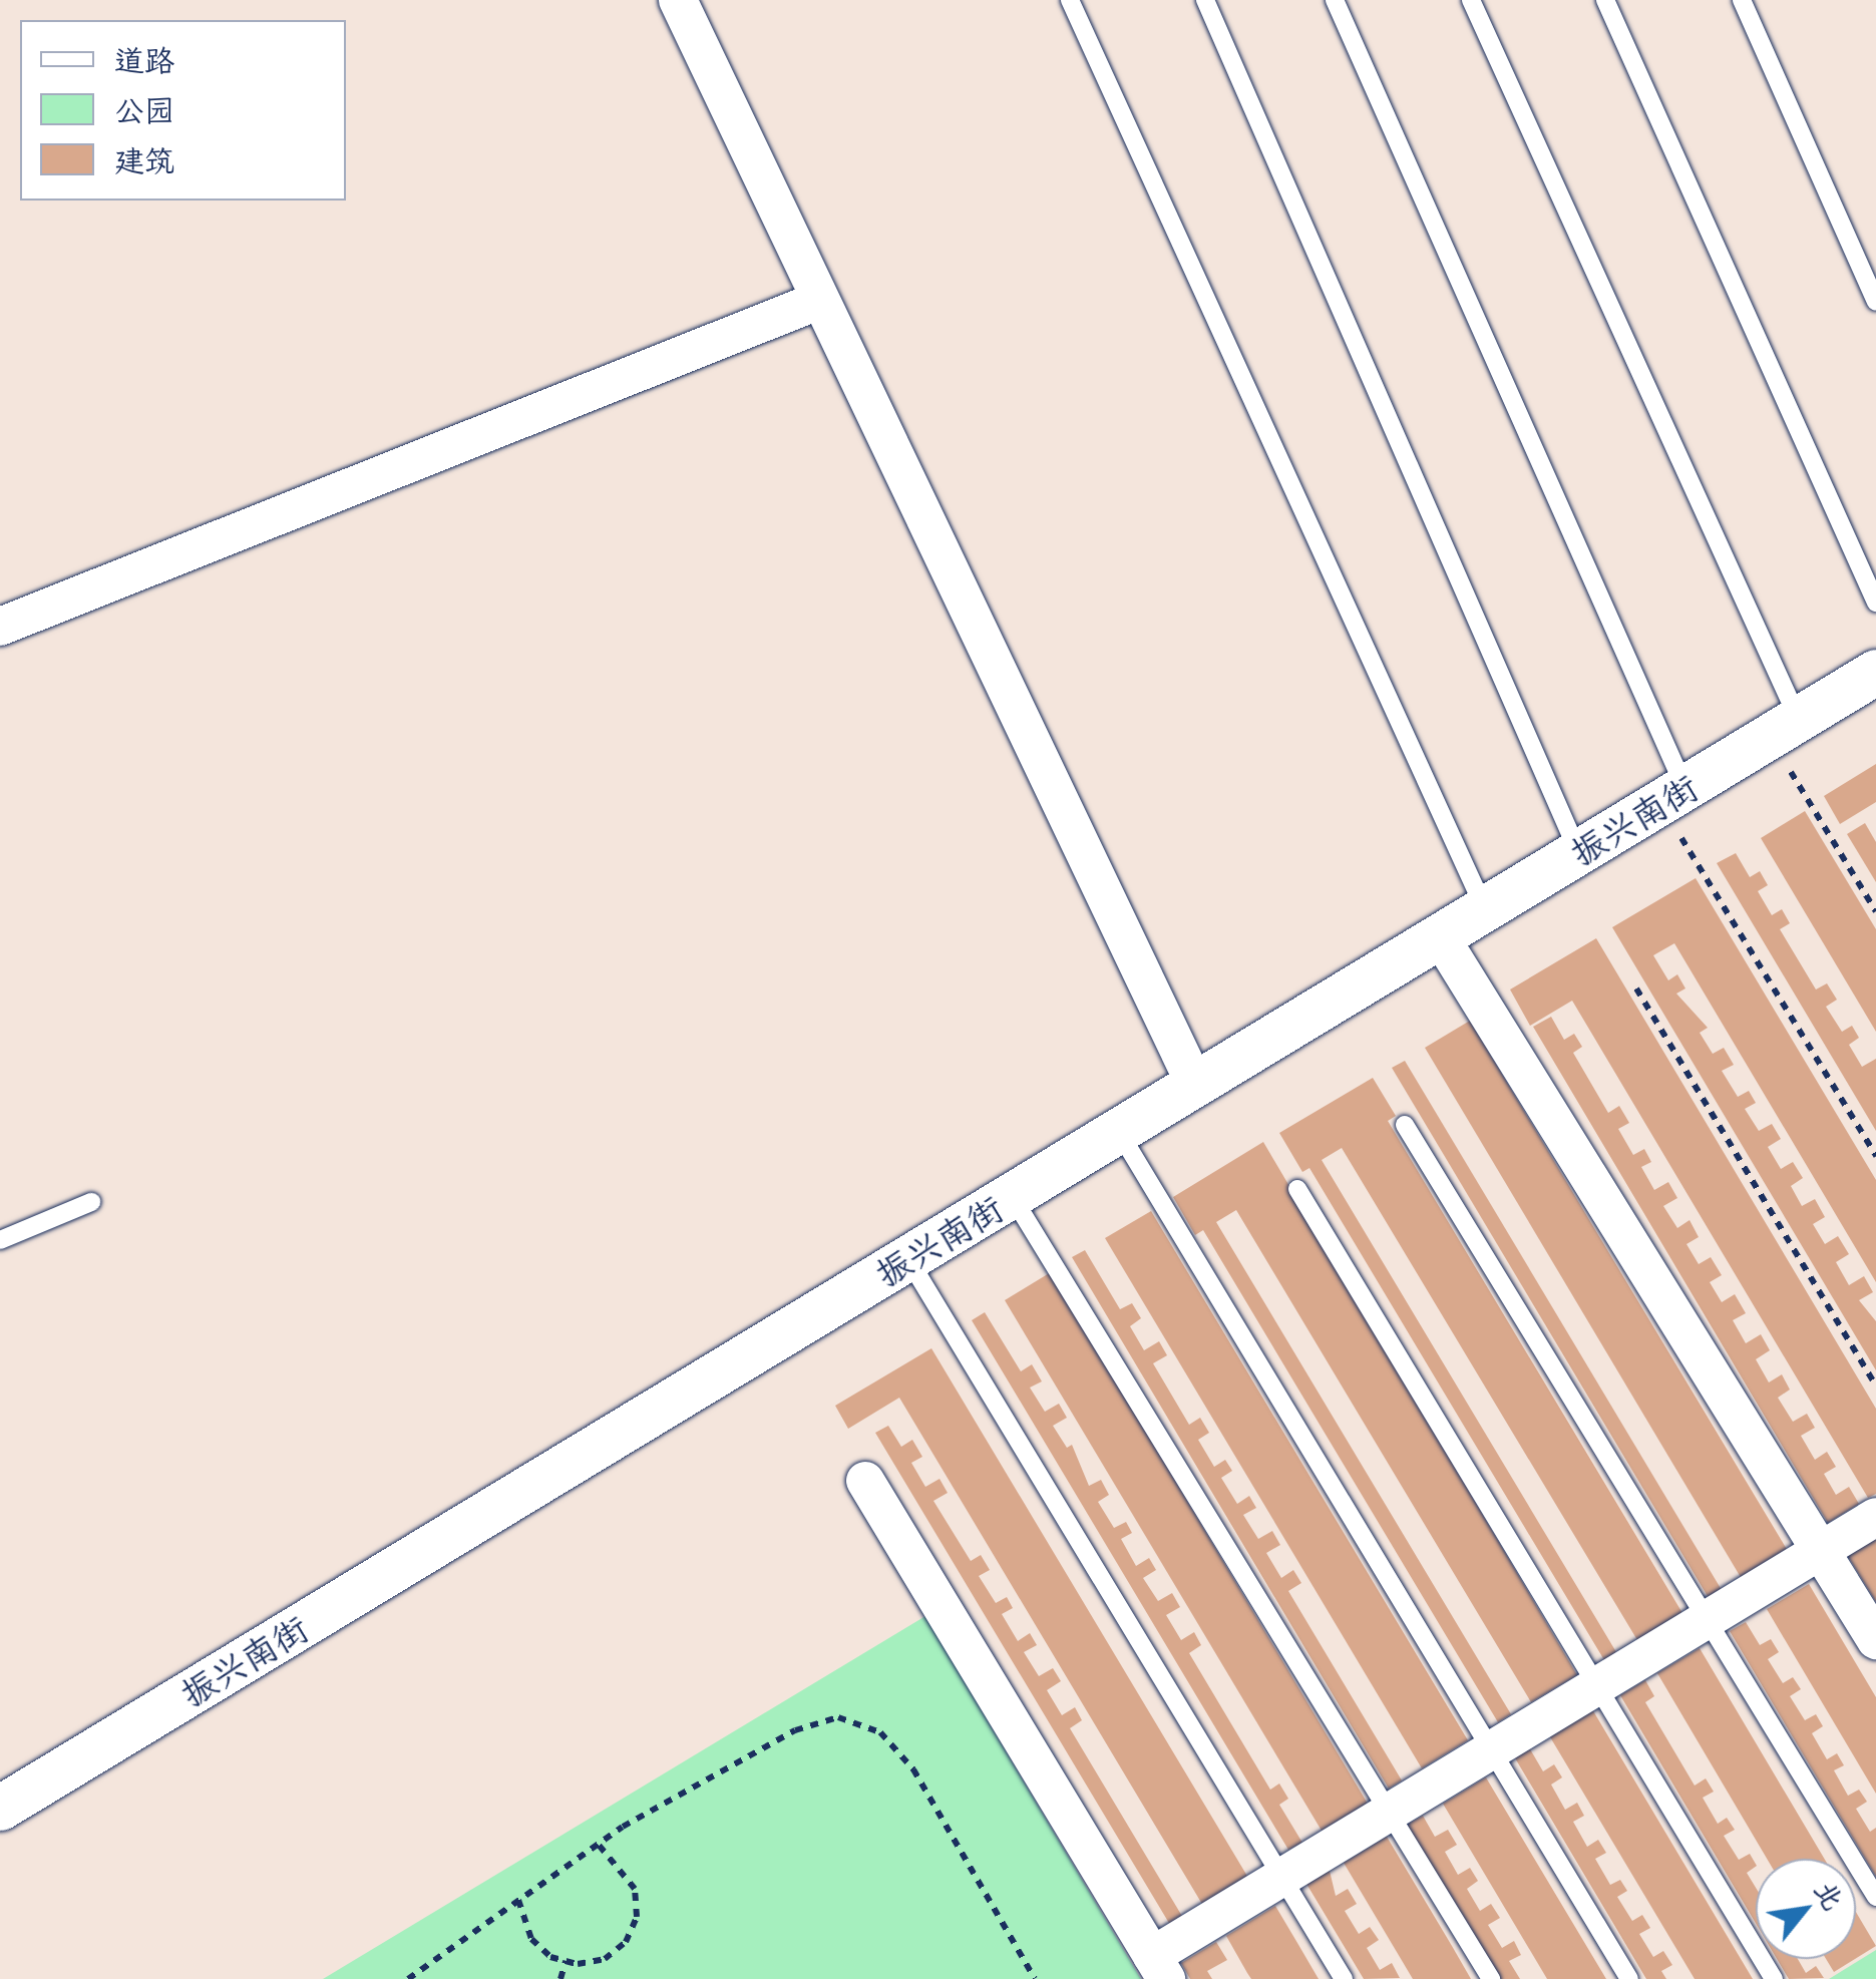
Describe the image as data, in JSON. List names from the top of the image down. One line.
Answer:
{"streets":{"street":["振兴南街"]},"legend":["道路","公园","建筑"],"north":"top right"}
